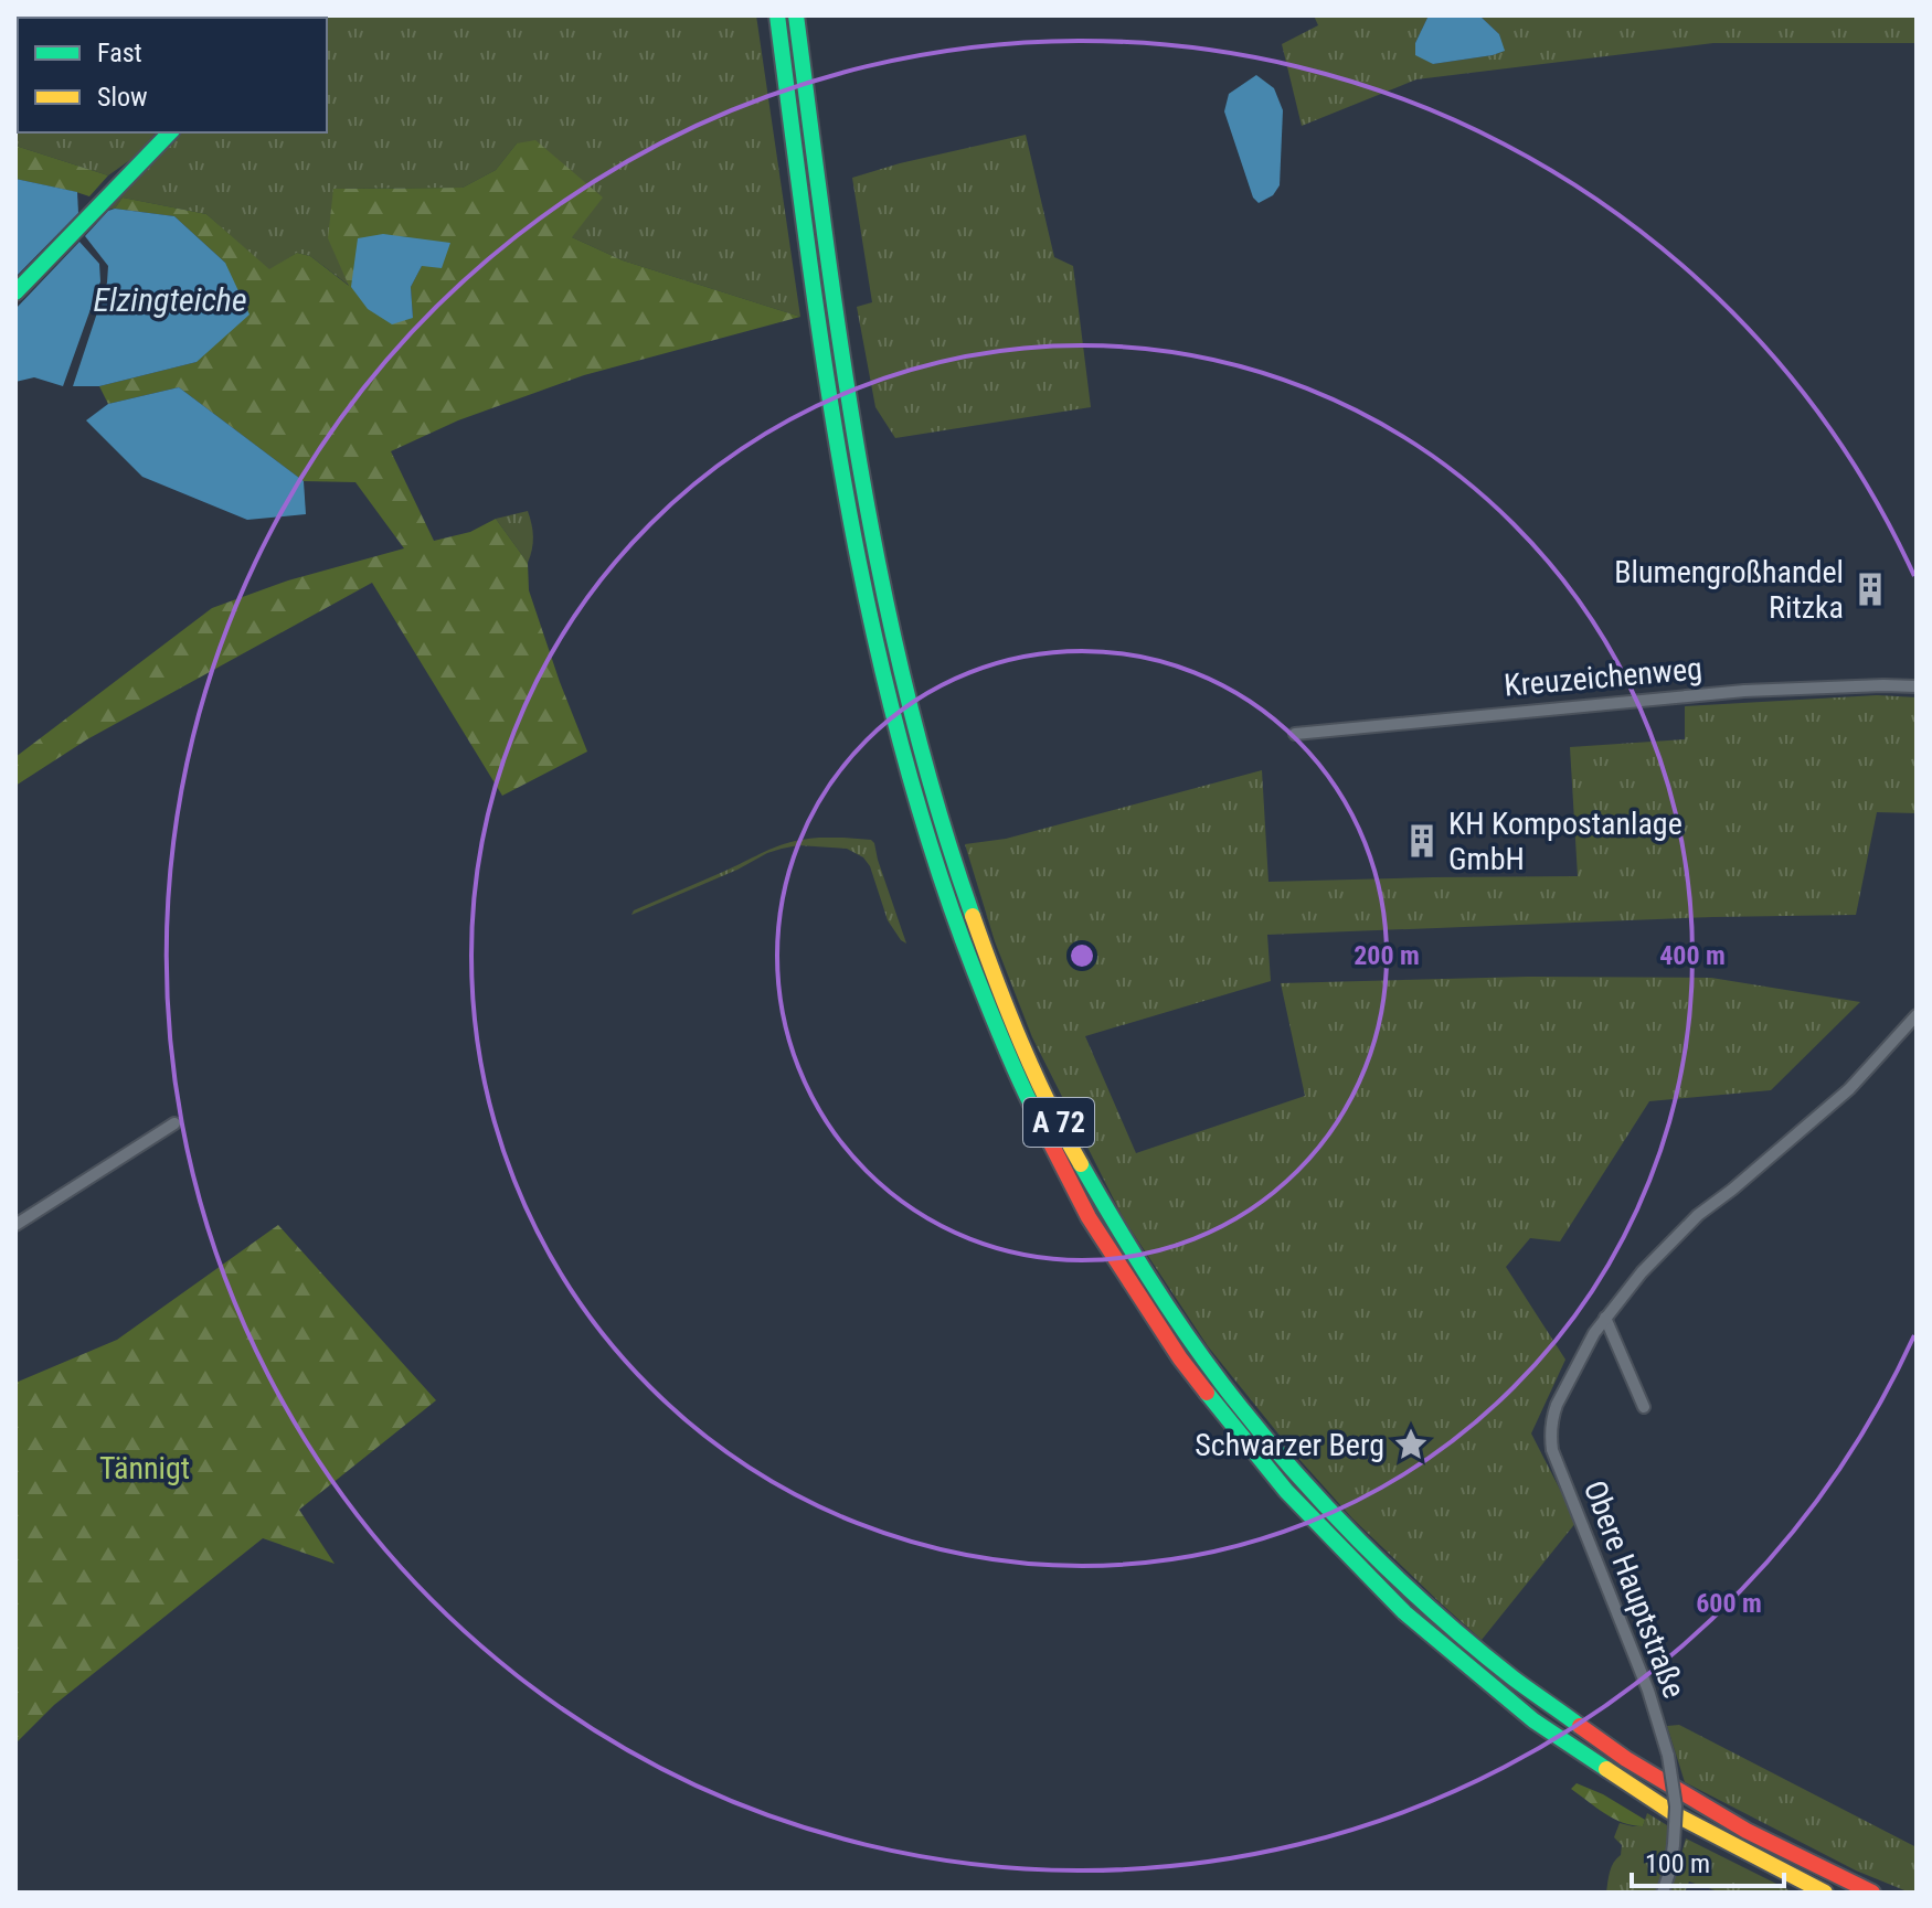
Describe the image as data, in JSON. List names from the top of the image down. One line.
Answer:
{"streets":{"main road":["A 72"],"street":["Kreuzeichenweg","Obere Hauptstraße"]},"water":["Elzingteiche"],"parks":["Tännigt"],"places":{"building":["Blumengroßhandel Ritzka","KH Kompostanlage GmbH"],"place":["Schwarzer Berg"]},"legend":["Fast","Slow"],"scale_bar":"100 m","rings":["200 m","400 m","600 m"]}
